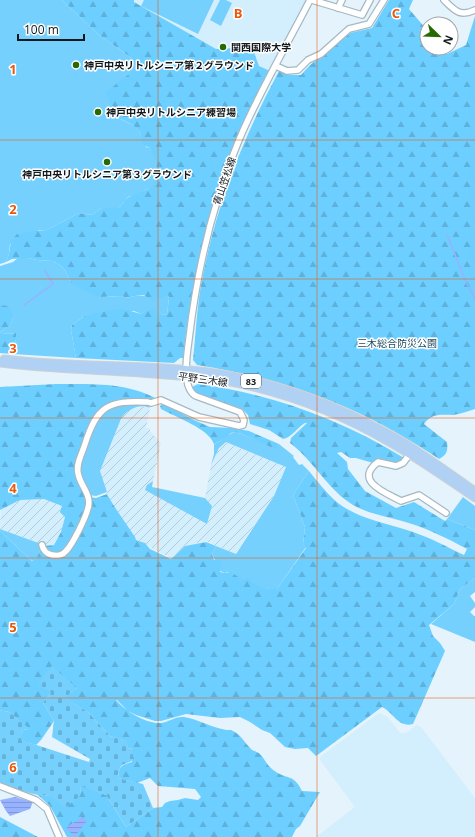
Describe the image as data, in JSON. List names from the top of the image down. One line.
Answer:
{"streets":{"main road":["平野三木線","83"],"street":["青山笠松線"]},"crossings":[["青山笠松線","平野三木線"]],"parks":["三木総合防災公園"],"places":["関西国際大学","神戸中央リトルシニア第２グラウンド","神戸中央リトルシニア練習場","神戸中央リトルシニア第３グラウンド"],"scale_bar":"100 m","north":"bottom right","grid":{"columns":["B","C"],"rows":["1","2","3","4","5","6"]}}
